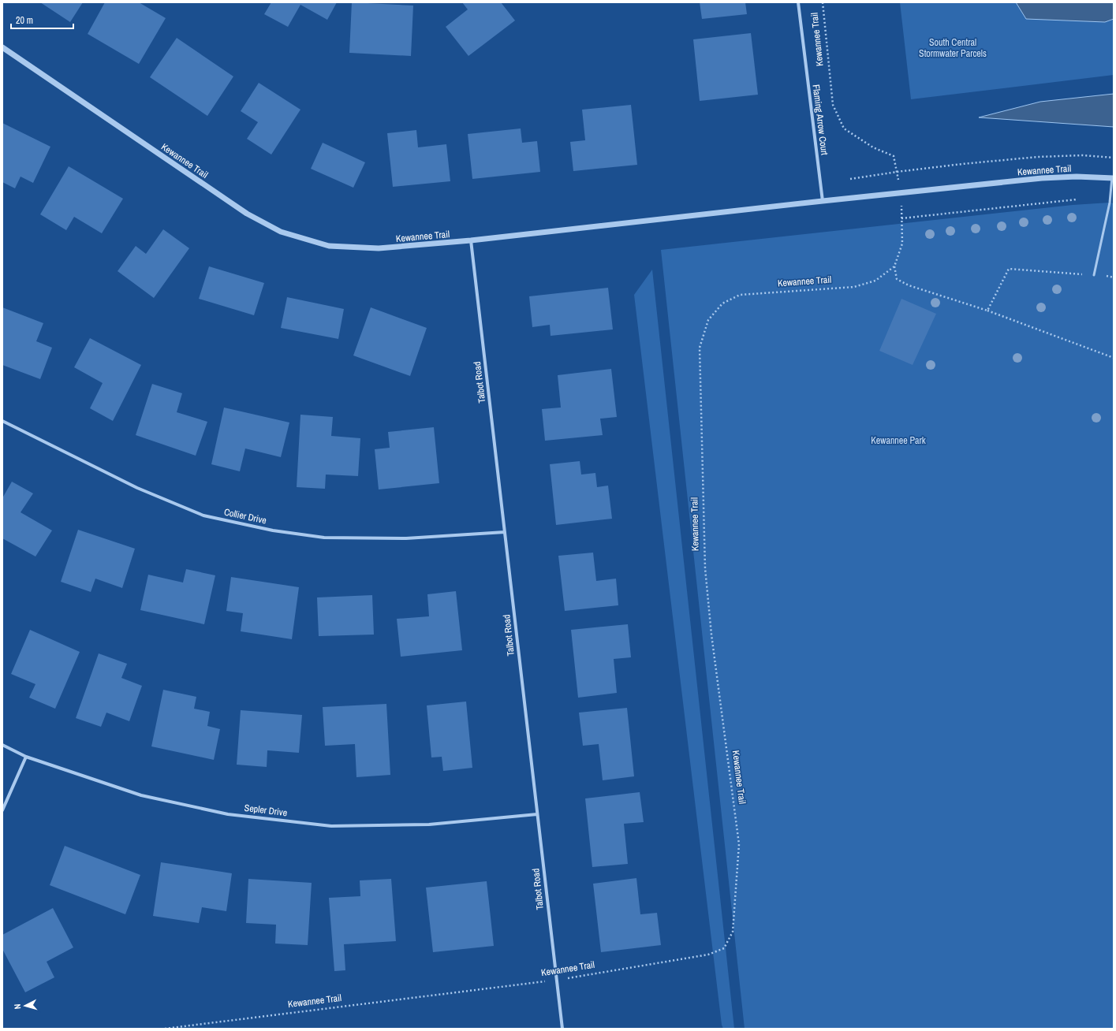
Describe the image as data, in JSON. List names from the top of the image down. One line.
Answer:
{"streets":{"street":["Kewannee Trail","Flaming Arrow Court","Talbot Road","Collier Drive","Sepler Drive"]},"crossings":[["Kewannee Trail","Flaming Arrow Court"],["Kewannee Trail","Talbot Road"],["Talbot Road","Collier Drive"],["Talbot Road","Sepler Drive"]],"parks":["South Central Stormwater Parcels","Kewannee Park"],"scale_bar":"20 m","north":"left"}
